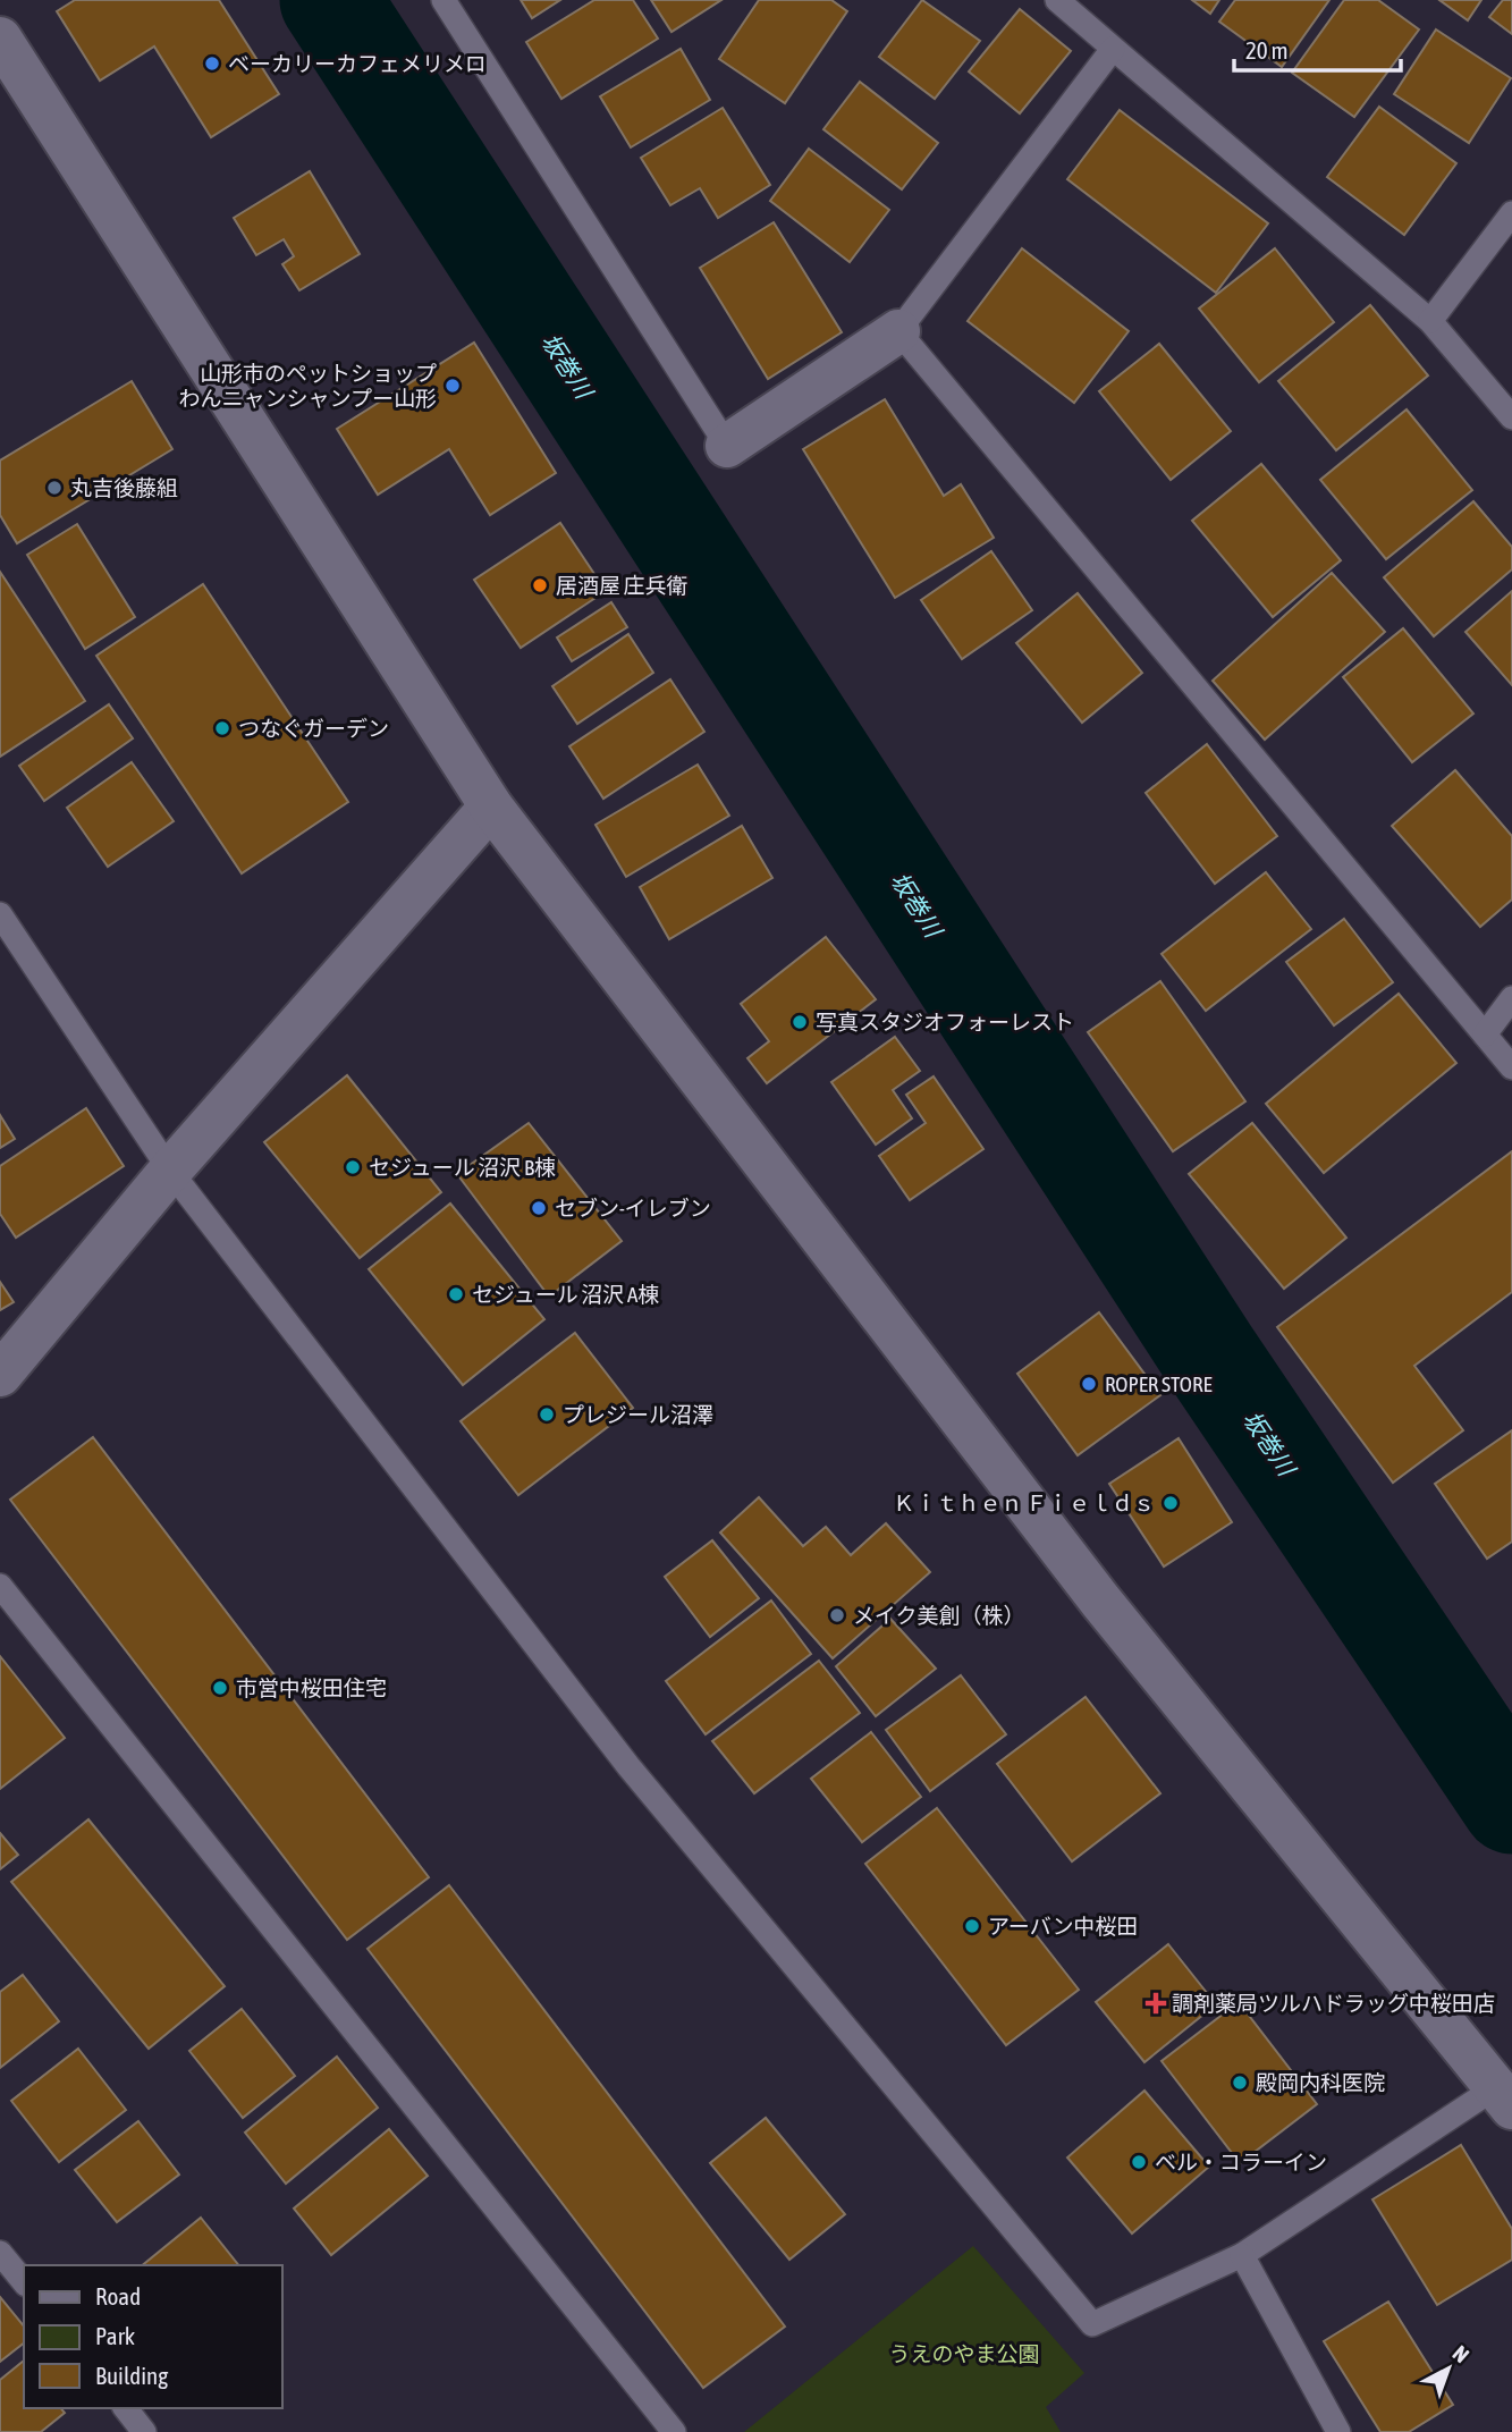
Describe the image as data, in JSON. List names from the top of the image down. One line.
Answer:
{"water":["坂巻川"],"parks":["うえのやま公園"],"places":{"other":["ベーカリーカフェメリメロ","山形市のペットショップ わんニャンシャンプー山形","丸吉後藤組","居酒屋 庄兵衛","つなぐガーデン","写真スタジオフォーレスト","セジュール 沼沢 B棟","セブン-イレブン","セジュール 沼沢 A棟","ROPER STORE","プレジール沼澤","Ｋｉｔｈｅｎ Ｆｉｅｌｄｓ","メイク美創（株）","市営中桜田住宅","アーバン中桜田","殿岡内科医院","ベル・コラーイン"],"health":["調剤薬局ツルハドラッグ中桜田店"]},"legend":["Road","Park","Building"],"scale_bar":"20 m","north":"top right"}
